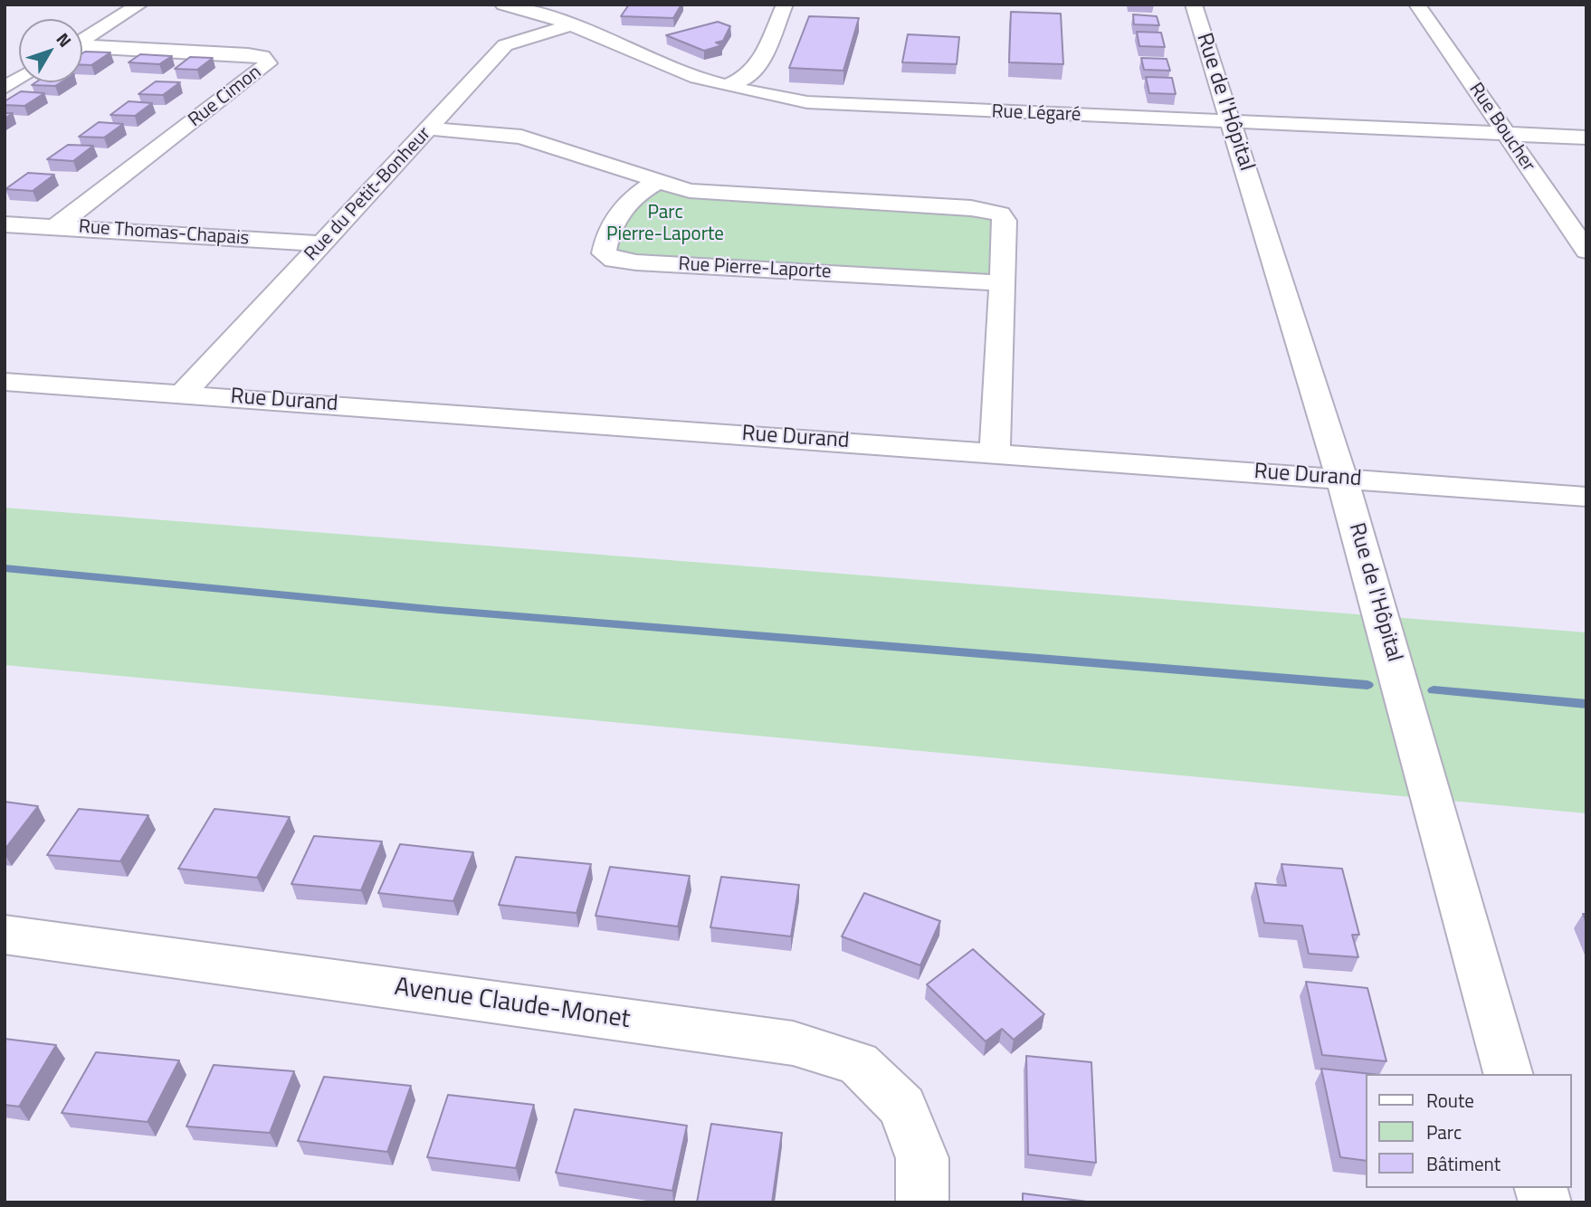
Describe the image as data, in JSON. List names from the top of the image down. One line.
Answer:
{"streets":{"street":["Rue Cimon","Rue de l'Hôpital","Rue Légaré","Rue Boucher","Rue du Petit-Bonheur","Rue Thomas-Chapais","Rue Pierre-Laporte","Rue Durand","Avenue Claude-Monet"]},"crossings":[["Rue Cimon","Rue Thomas-Chapais"],["Rue de l'Hôpital","Rue Légaré"],["Rue de l'Hôpital","Rue Durand"],["Rue Légaré","Rue Boucher"],["Rue Légaré","Rue du Petit-Bonheur"],["Rue du Petit-Bonheur","Rue Thomas-Chapais"],["Rue du Petit-Bonheur","Rue Durand"]],"parks":["Parc Pierre-Laporte"],"legend":["Route","Parc","Bâtiment"],"north":"top right"}
